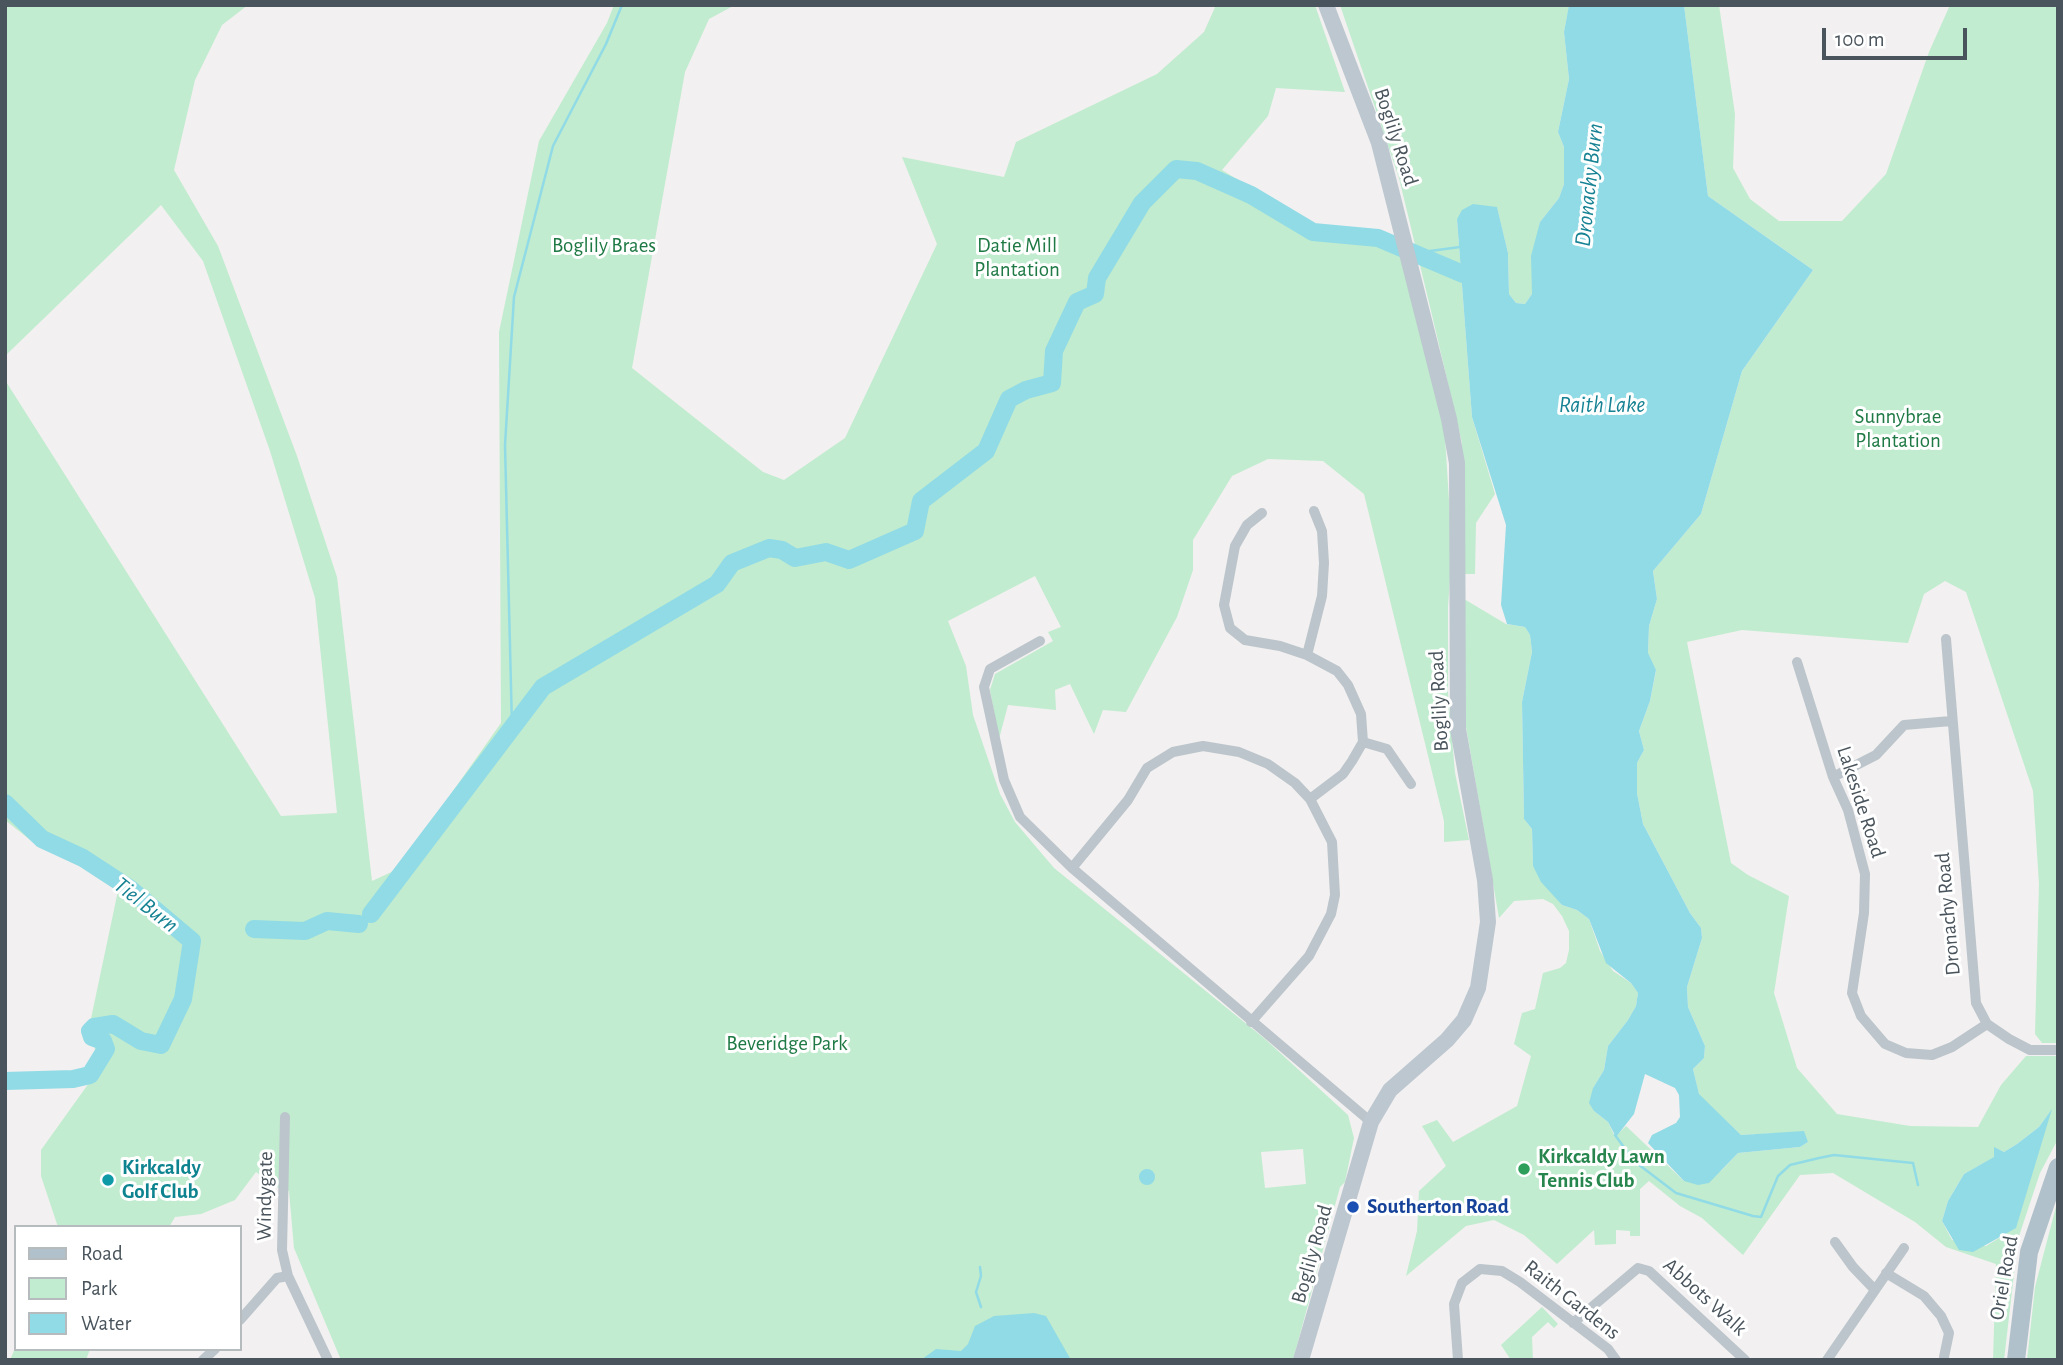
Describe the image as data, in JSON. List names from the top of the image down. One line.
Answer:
{"streets":{"main road":["Boglily Road","Oriel Road"],"street":["Lakeside Road","Dronachy Road","Windygate","Abbots Walk","Raith Gardens"]},"crossings":[["Lakeside Road","Dronachy Road"],["Abbots Walk","Raith Gardens"]],"water":["Dronachy Burn","Raith Lake","Tiel Burn"],"parks":["Boglily Braes","Datie Mill Plantation","Sunnybrae Plantation","Beveridge Park"],"places":["Kirkcaldy Lawn Tennis Club","Kirkcaldy Golf Club","Southerton Road"],"legend":["Road","Park","Water"],"scale_bar":"100 m"}
